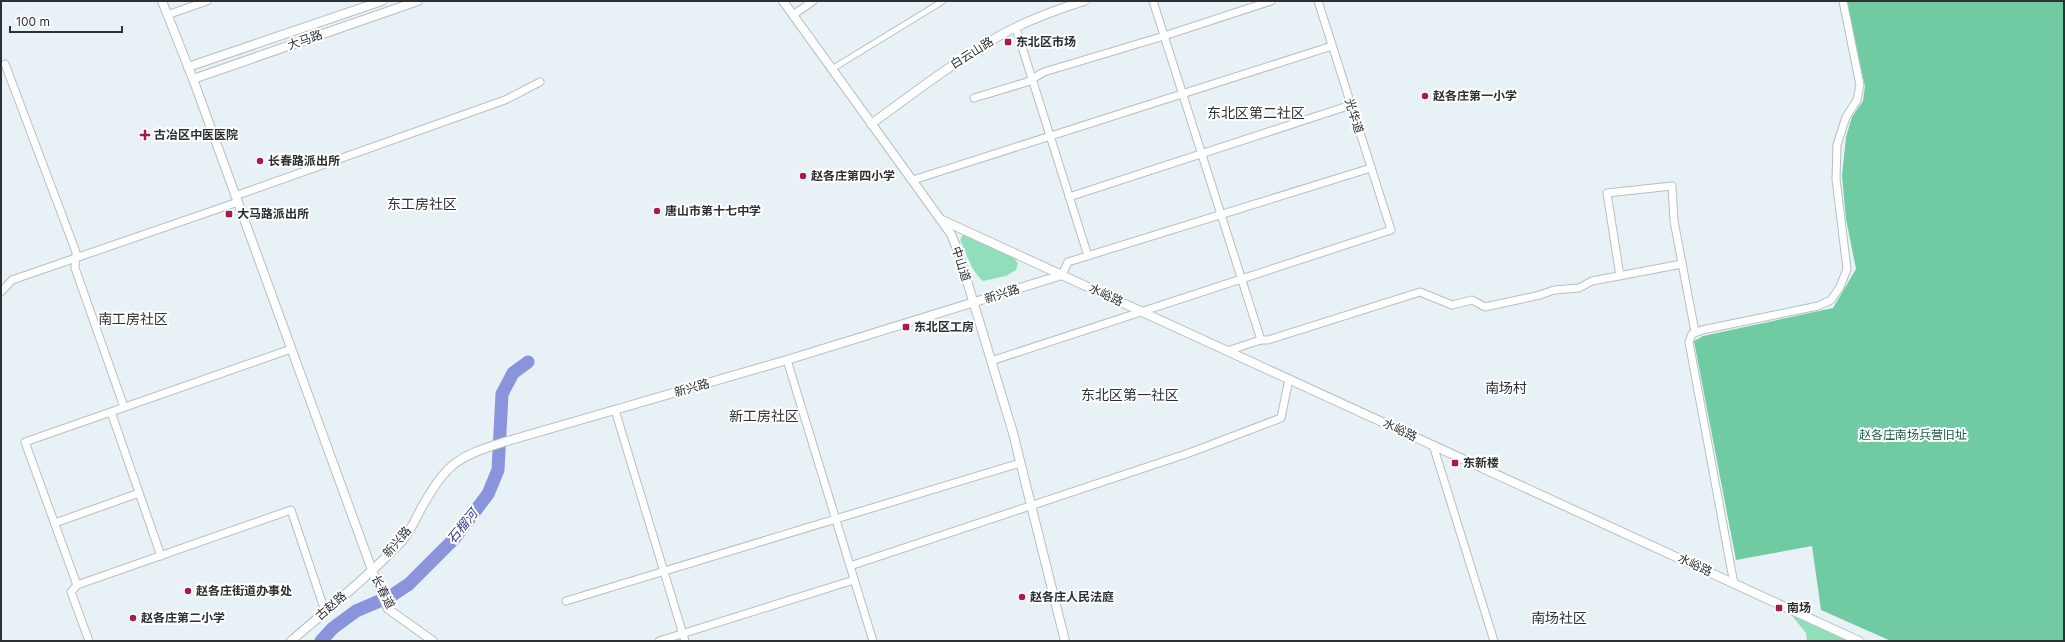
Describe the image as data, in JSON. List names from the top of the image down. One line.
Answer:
{"streets":{"street":["大马路","白云山路","光华道","中山道","新兴路","水峪路","长春道","古赵路"]},"crossings":[["大马路","长春道"],["白云山路","中山道"],["中山道","新兴路"],["中山道","水峪路"],["新兴路","水峪路"],["新兴路","长春道"],["新兴路","古赵路"],["长春道","古赵路"]],"districts":["东北区第二社区","东工房社区","南工房社区","南场村","东北区第一社区","新工房社区","南场社区"],"water":["石榴河"],"parks":["赵各庄南场兵营旧址"],"places":{"transit":["东北区市场","大马路派出所","东北区工房","东新楼","南场"],"other":["赵各庄第一小学","长春路派出所","赵各庄第四小学","唐山市第十七中学","赵各庄街道办事处","赵各庄人民法庭","赵各庄第二小学"],"health":["古冶区中医医院"]},"scale_bar":"100 m"}
